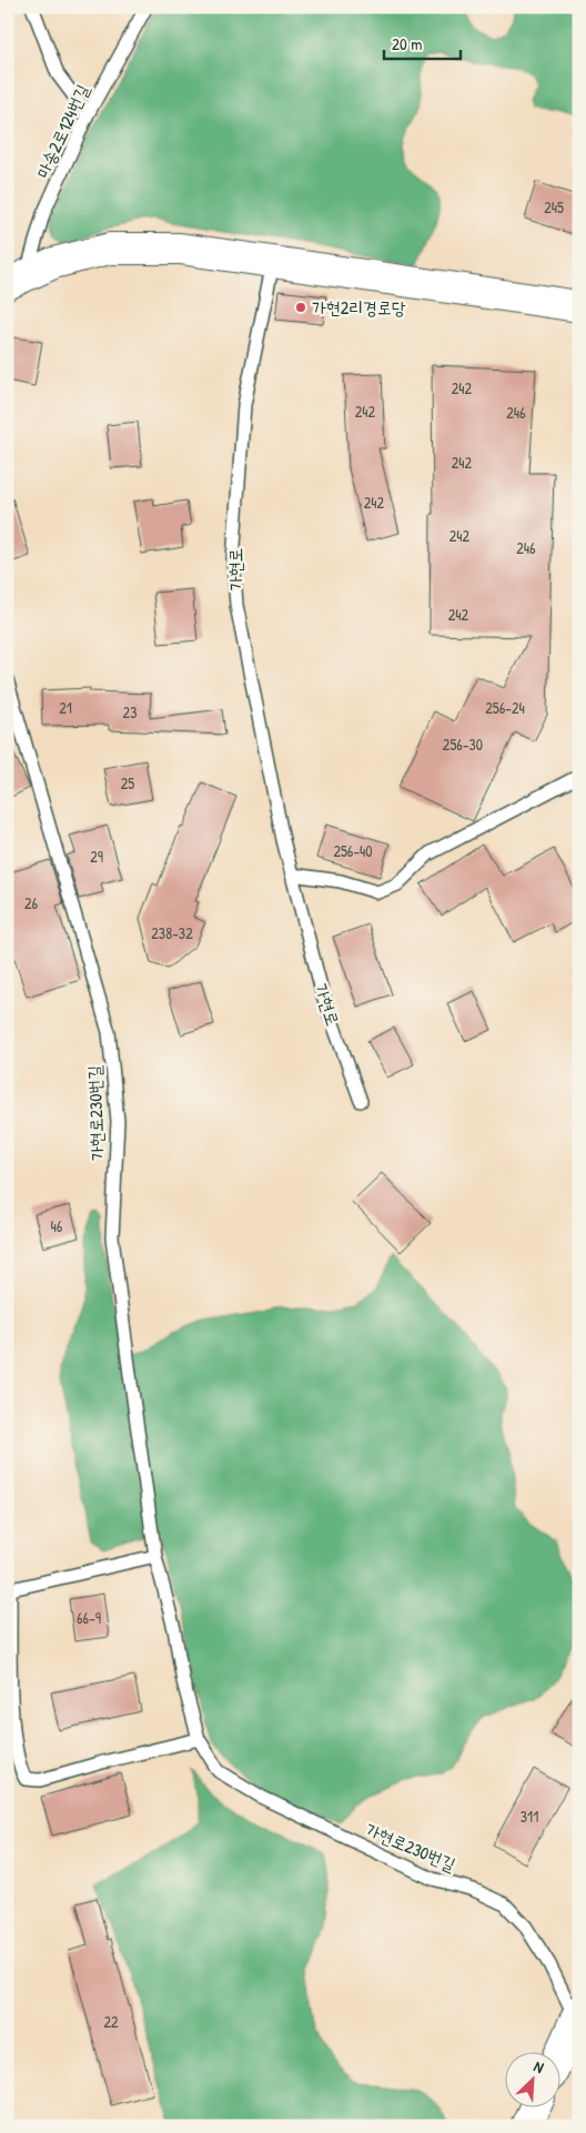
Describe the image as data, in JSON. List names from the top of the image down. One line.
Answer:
{"streets":{"lane":["마송2로124번길","가현로","가현로230번길"]},"places":["가현2리경로당"],"house_numbers":["245","242","242","246","242","242","242","246","242","21","256-24","23","256-30","25","256-40","29","26","238-32","46","66-9","311","22"],"scale_bar":"20 m","north":"top right"}
